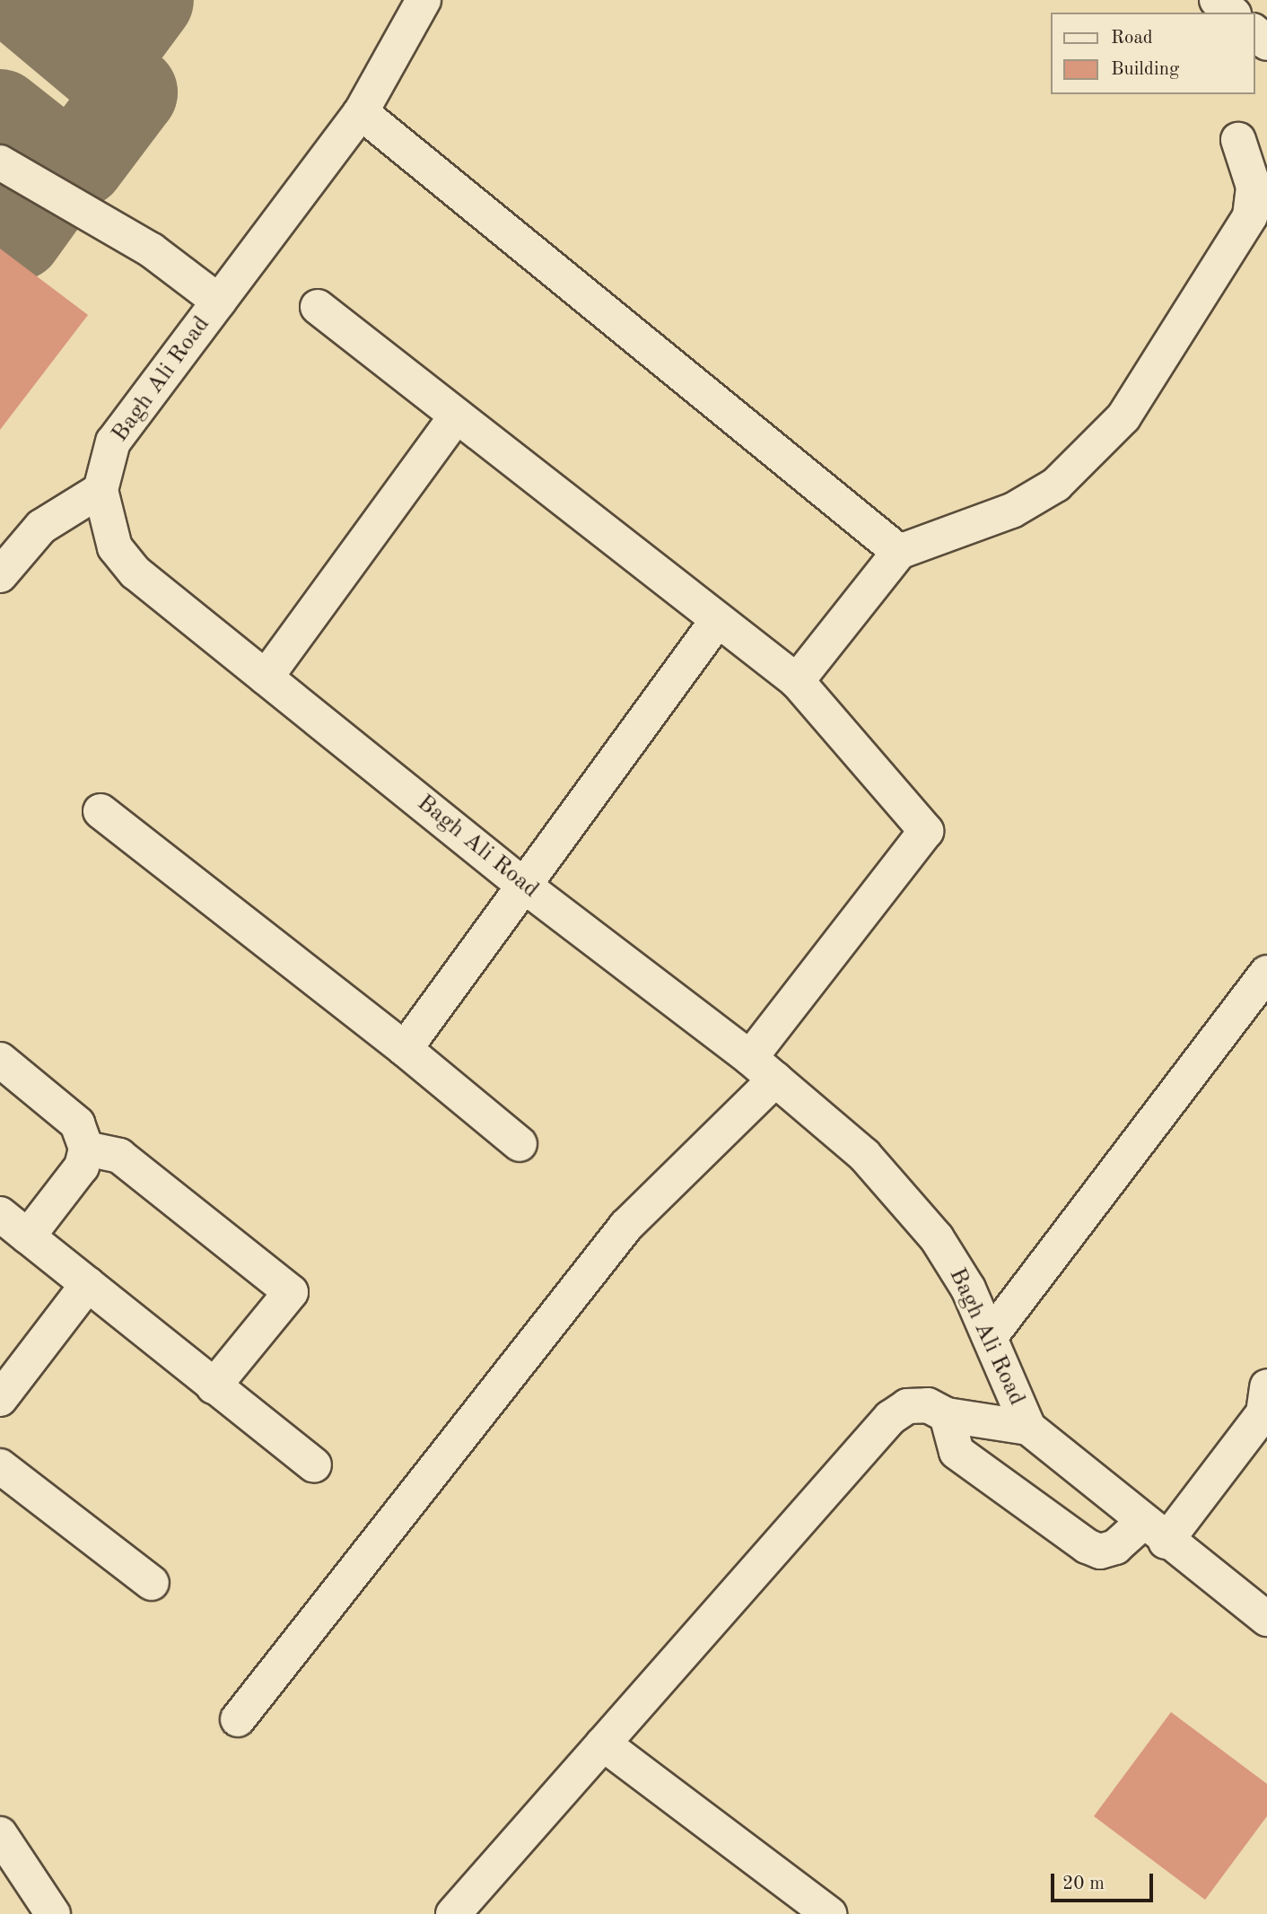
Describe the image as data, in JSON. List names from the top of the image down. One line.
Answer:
{"streets":{"street":["Bagh Ali Road"]},"legend":["Road","Building"],"scale_bar":"20 m"}
